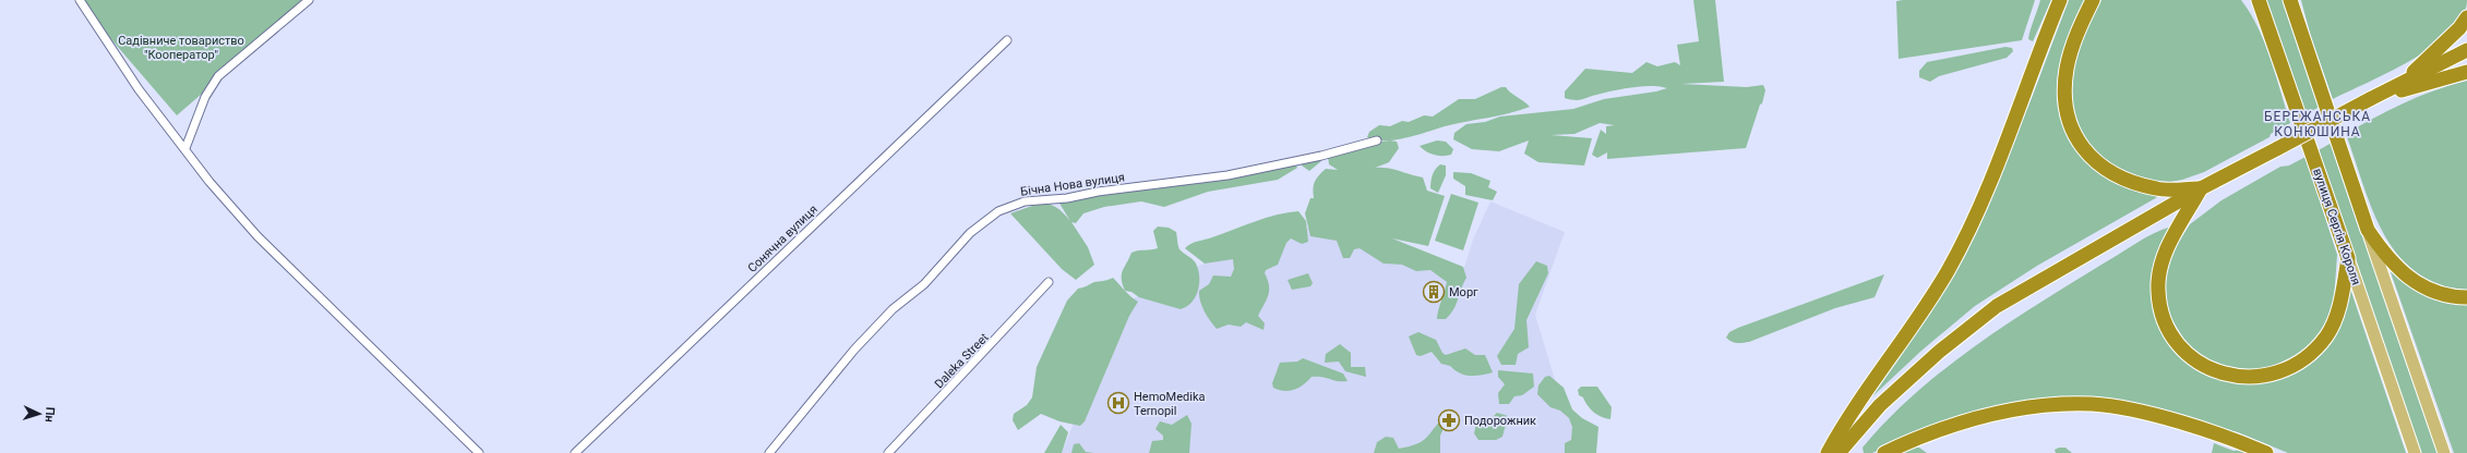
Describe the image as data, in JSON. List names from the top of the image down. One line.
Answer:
{"streets":{"highway":["вулиця Сергія Короля"],"street":["Бічна Нова вулиця","Сонячна вулиця","Daleka Street"]},"districts":["БЕРЕЖАНСЬКА КОНЮШИНА"],"parks":["Садівниче товариство \"Кооператор\""],"places":{"building":["Морг"],"hospital":["HemoMedika Ternopil"],"pharmacy":["Подорожник"]},"north":"right"}
